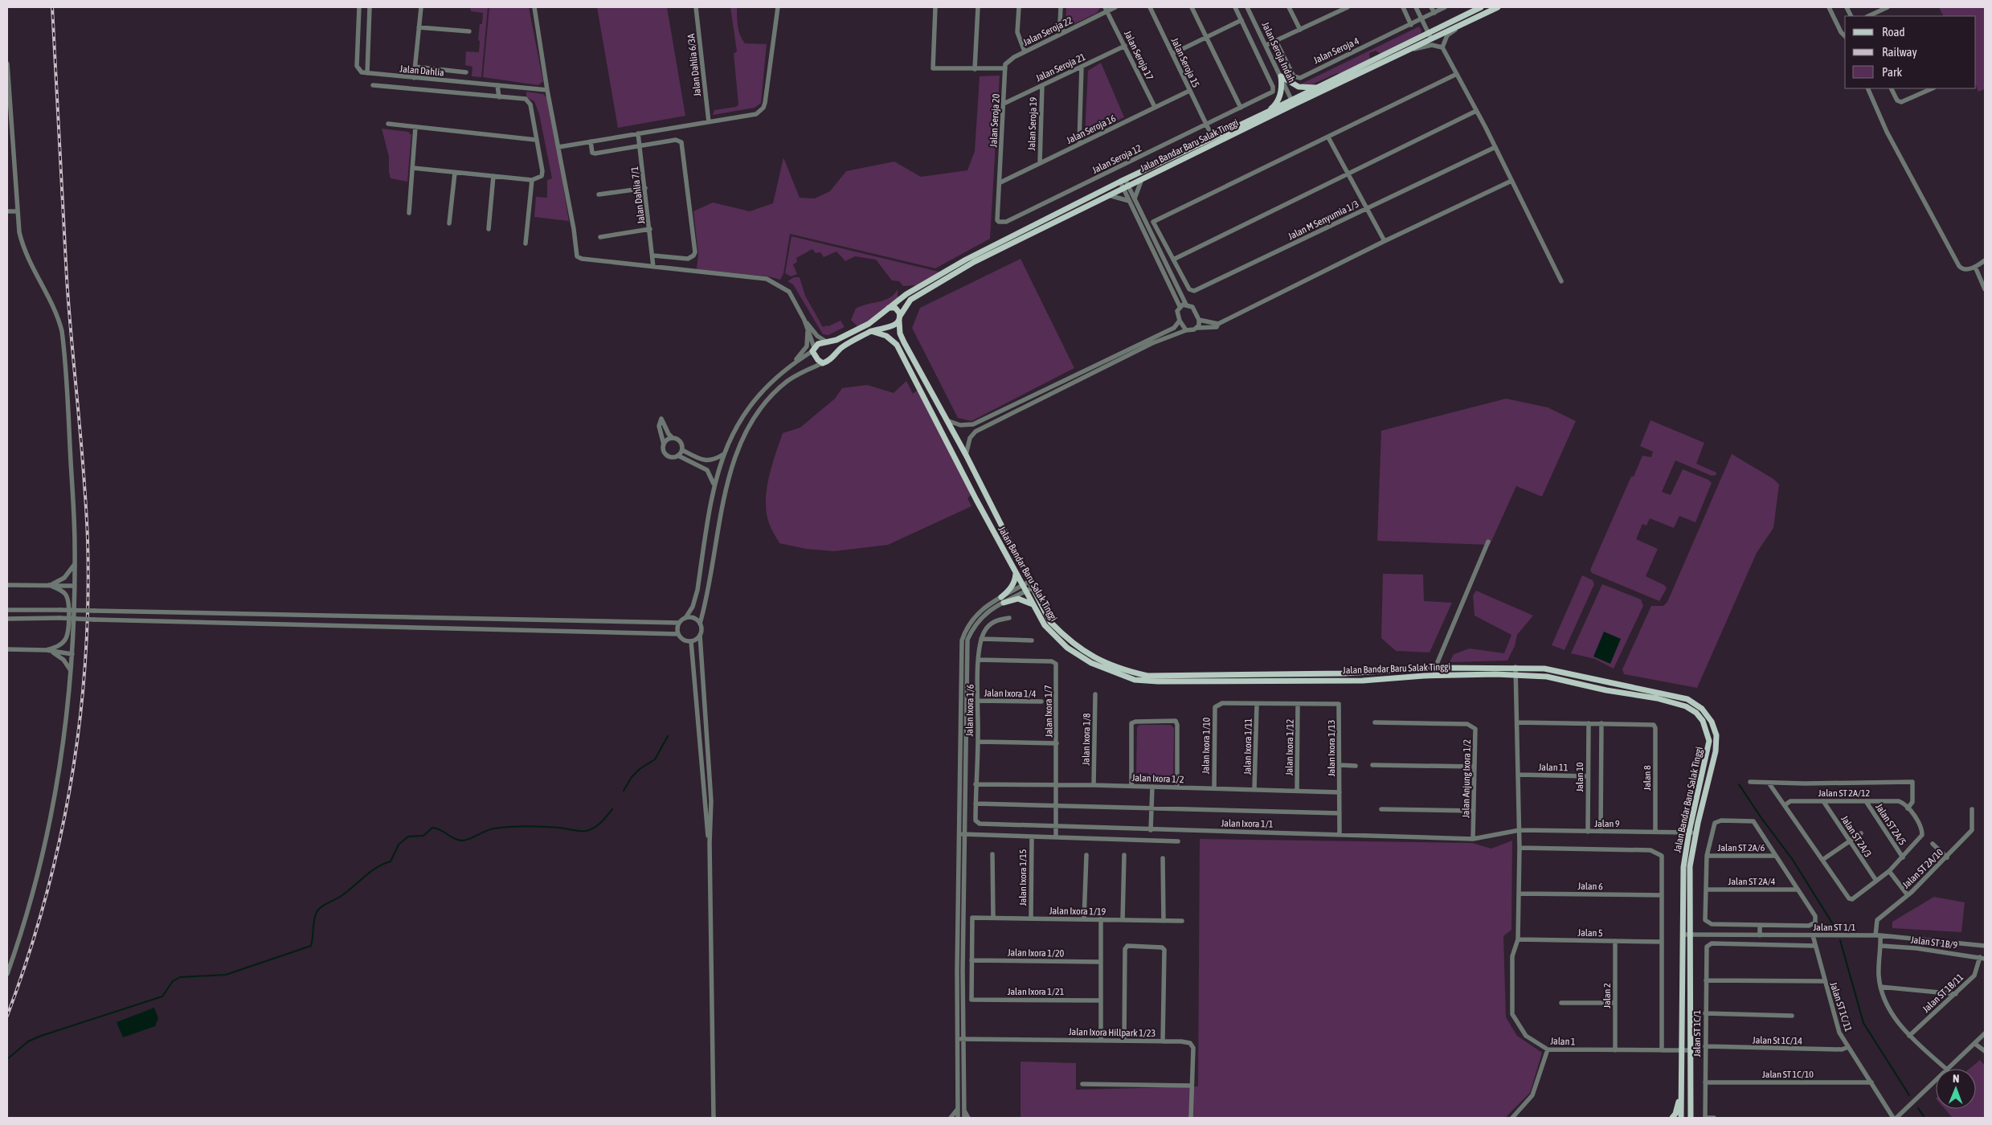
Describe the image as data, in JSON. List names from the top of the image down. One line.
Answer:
{"streets":{"main road":["Jalan Bandar Baru Salak Tinggi"],"street":["Jalan Seroja 22","Jalan Seroja 4","Jalan Seroja Indah","Jalan Seroja 17","Jalan Seroja 15","Jalan Dahlia 6/3A","Jalan Seroja 21","Jalan Dahlia","Jalan Seroja 20","Jalan Seroja 19","Jalan Seroja 16","Jalan Seroja 12","Jalan Dahlia 7/1","Jalan M Senyumia 1/3","Jalan Ixora 1/4","Jalan Ixora 1/6","Jalan Ixora 1/7","Jalan Ixora 1/8","Jalan Ixora 1/10","Jalan Ixora 1/11","Jalan Ixora 1/12","Jalan Ixora 1/13","Jalan 11","Jalan 10","Jalan 8","Jalan Ixora 1/2","Jalan Anjung Ixora 1/2","Jalan ST 2A/12","Jalan Ixora 1/1","Jalan 9","Jalan ST 2A/5","Jalan ST 2A/3","Jalan ST 2A/6","Jalan ST 2A/10","Jalan Ixora 1/15","Jalan ST 2A/4","Jalan 6","Jalan Ixora 1/19","Jalan ST 1/1","Jalan 5","Jalan ST 1B/9","Jalan Ixora 1/20","Jalan Ixora 1/21","Jalan ST 1B/11","Jalan 2","Jalan ST 1C/11","Jalan Ixora Hillpark 1/23","Jalan ST 1C/1","Jalan St 1C/14","Jalan 1","Jalan ST 1C/10"]},"crossings":[["Jalan Seroja 22","Jalan Seroja 17"],["Jalan Seroja 22","Jalan Seroja 20"],["Jalan Seroja Indah","Jalan Bandar Baru Salak Tinggi"],["Jalan Seroja 17","Jalan Seroja 21"],["Jalan Seroja 17","Jalan Seroja 16"],["Jalan Seroja 15","Jalan Seroja 16"],["Jalan Seroja 15","Jalan Bandar Baru Salak Tinggi"],["Jalan Seroja 15","Jalan Seroja 12"],["Jalan Seroja 21","Jalan Seroja 20"],["Jalan Seroja 21","Jalan Seroja 19"],["Jalan Seroja 20","Jalan Seroja 16"],["Jalan Seroja 20","Jalan Seroja 12"],["Jalan Seroja 19","Jalan Seroja 16"],["Jalan Seroja 16","Jalan Seroja 12"],["Jalan Bandar Baru Salak Tinggi","Jalan 9"],["Jalan Bandar Baru Salak Tinggi","Jalan ST 1/1"],["Jalan Bandar Baru Salak Tinggi","Jalan 1"],["Jalan Ixora 1/4","Jalan Ixora 1/6"],["Jalan Ixora 1/6","Jalan Ixora 1/7"],["Jalan Ixora 1/6","Jalan Ixora 1/2"],["Jalan Ixora 1/6","Jalan Ixora 1/1"],["Jalan Ixora 1/7","Jalan Ixora 1/2"],["Jalan Ixora 1/7","Jalan Ixora 1/1"],["Jalan Ixora 1/8","Jalan Ixora 1/2"],["Jalan Ixora 1/10","Jalan Ixora 1/11"],["Jalan Ixora 1/10","Jalan Ixora 1/2"],["Jalan Ixora 1/11","Jalan Ixora 1/2"],["Jalan Ixora 1/12","Jalan Ixora 1/13"],["Jalan Ixora 1/12","Jalan Ixora 1/2"],["Jalan Ixora 1/13","Jalan Ixora 1/2"],["Jalan Ixora 1/13","Jalan Ixora 1/1"],["Jalan 11","Jalan 10"],["Jalan 11","Jalan 1"],["Jalan 10","Jalan 9"],["Jalan 8","Jalan 9"],["Jalan Anjung Ixora 1/2","Jalan Ixora 1/1"],["Jalan ST 2A/12","Jalan ST 2A/5"],["Jalan ST 2A/12","Jalan ST 2A/3"],["Jalan Ixora 1/1","Jalan 9"],["Jalan Ixora 1/1","Jalan 1"],["Jalan 9","Jalan 1"],["Jalan ST 2A/10","Jalan ST 1/1"],["Jalan Ixora 1/15","Jalan Ixora 1/19"],["Jalan 6","Jalan 1"],["Jalan Ixora 1/19","Jalan Ixora 1/20"],["Jalan Ixora 1/19","Jalan Ixora 1/21"],["Jalan ST 1/1","Jalan ST 1C/11"],["Jalan 5","Jalan 2"],["Jalan 5","Jalan 1"],["Jalan ST 1B/9","Jalan ST 1B/11"],["Jalan Ixora 1/20","Jalan Ixora 1/21"],["Jalan 2","Jalan 1"],["Jalan ST 1C/11","Jalan ST 1C/1"],["Jalan ST 1C/11","Jalan St 1C/14"],["Jalan ST 1C/11","Jalan ST 1C/10"],["Jalan ST 1C/1","Jalan St 1C/14"],["Jalan ST 1C/1","Jalan ST 1C/10"]],"legend":["Road","Railway","Park"],"north":"top"}
